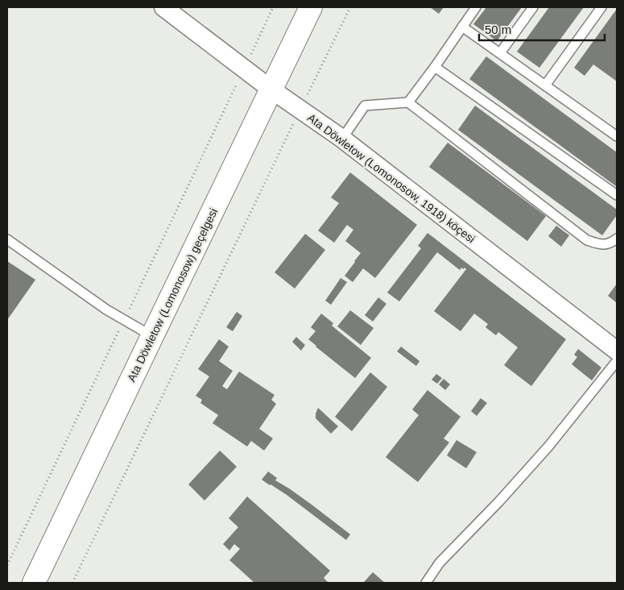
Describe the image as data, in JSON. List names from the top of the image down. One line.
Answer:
{"streets":{"street":["Ata Döwletow (Lomonosow, 1918) köçesi","Ata Döwletow (Lomonosow) geçelgesi"]},"crossings":[["Ata Döwletow (Lomonosow, 1918) köçesi","Ata Döwletow (Lomonosow) geçelgesi"]],"scale_bar":"50 m"}
